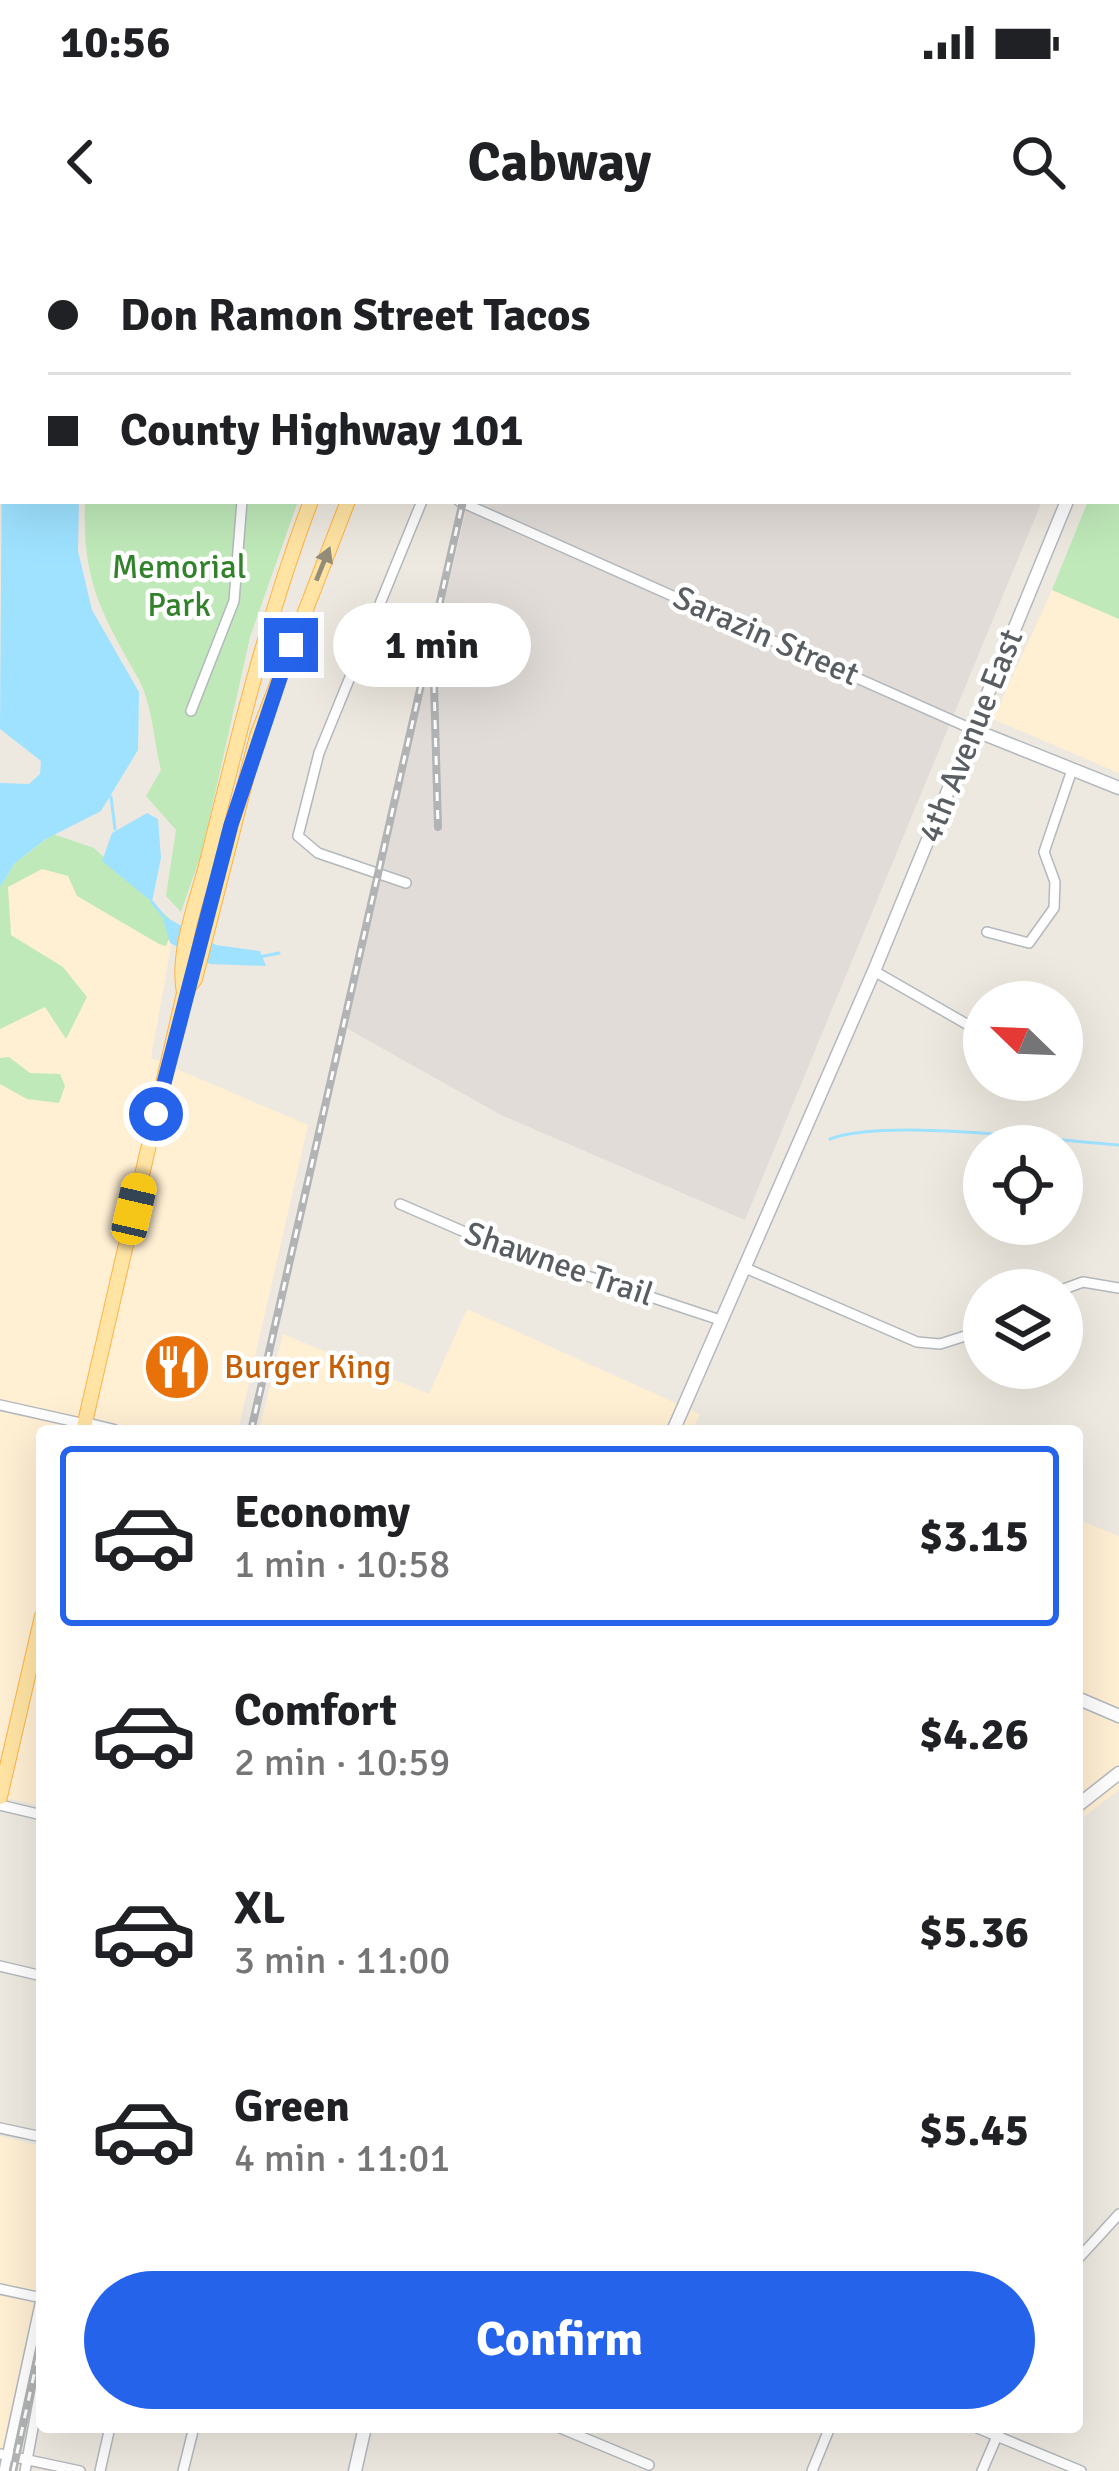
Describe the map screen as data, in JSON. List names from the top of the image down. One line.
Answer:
{"streets":{"street":["Sarazin Street","4th Avenue East","Shawnee Trail"]},"crossings":[["Sarazin Street","4th Avenue East"],["4th Avenue East","Shawnee Trail"]],"parks":["Memorial Park"],"places":{"restaurant":["Burger King"]},"north":"top left","page":{"status":"10:56","header":"Cabway","banner":["Don Ramon Street Tacos","County Highway 101"],"bubble":"1 min","list":[{"name":"Economy","note":"1 min · 10:58","value":"$3.15"},{"name":"Comfort","note":"2 min · 10:59","value":"$4.26"},{"name":"XL","note":"3 min · 11:00","value":"$5.36"},{"name":"Green","note":"4 min · 11:01","value":"$5.45"}],"buttons":"Confirm"}}
